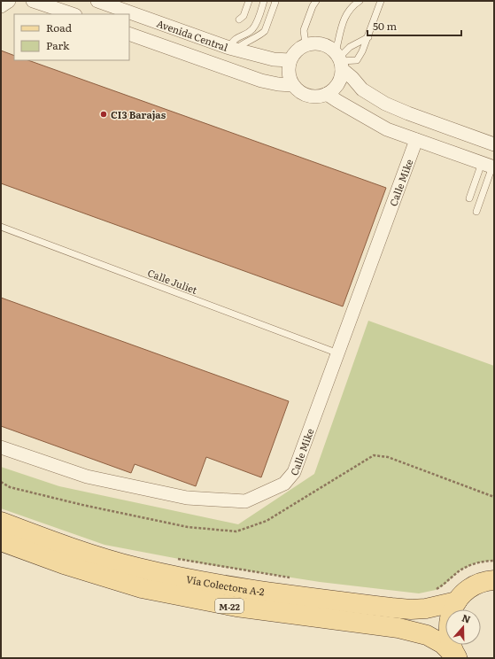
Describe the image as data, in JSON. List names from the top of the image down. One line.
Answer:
{"streets":{"main road":["Vía Colectora A-2","M-22"],"street":["Avenida Central","Calle Mike"],"lane":["Calle Juliet"]},"crossings":[["Calle Mike","Calle Juliet"],["Vía Colectora A-2","M-22"]],"places":["CI3 Barajas"],"legend":["Road","Park"],"scale_bar":"50 m","north":"top"}
